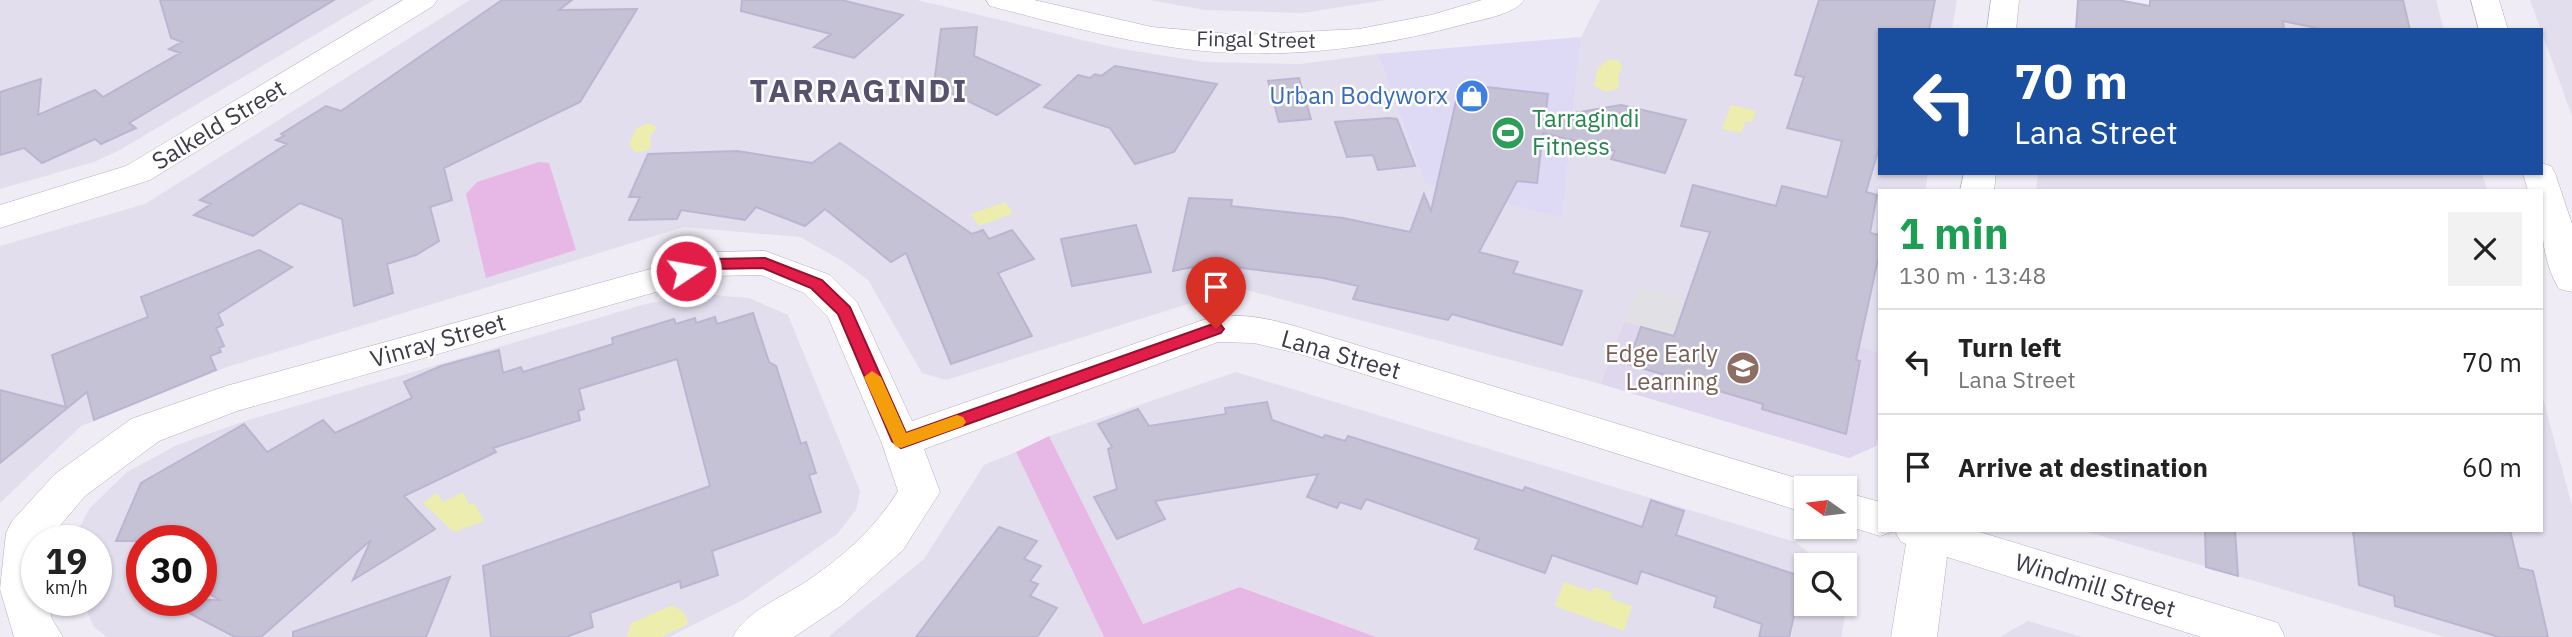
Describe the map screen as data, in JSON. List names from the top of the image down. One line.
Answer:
{"streets":{"street":["Fingal Street","Salkeld Street","Vinray Street","Lana Street","Windmill Street"]},"crossings":[["Vinray Street","Lana Street"]],"districts":["TARRAGINDI"],"places":{"shop":["Urban Bodyworx"],"sports":["Tarragindi Fitness"],"school or university":["Edge Early Learning"]},"north":"left","page":{"turn":["70 m","Lana Street"],"heading":["1 min","130 m · 13:48"],"list":[{"name":"Turn left","note":"Lana Street","value":"70 m"},{"name":"Arrive at destination","value":"60 m"}],"speed":"19 km/h","limit":"30"}}
